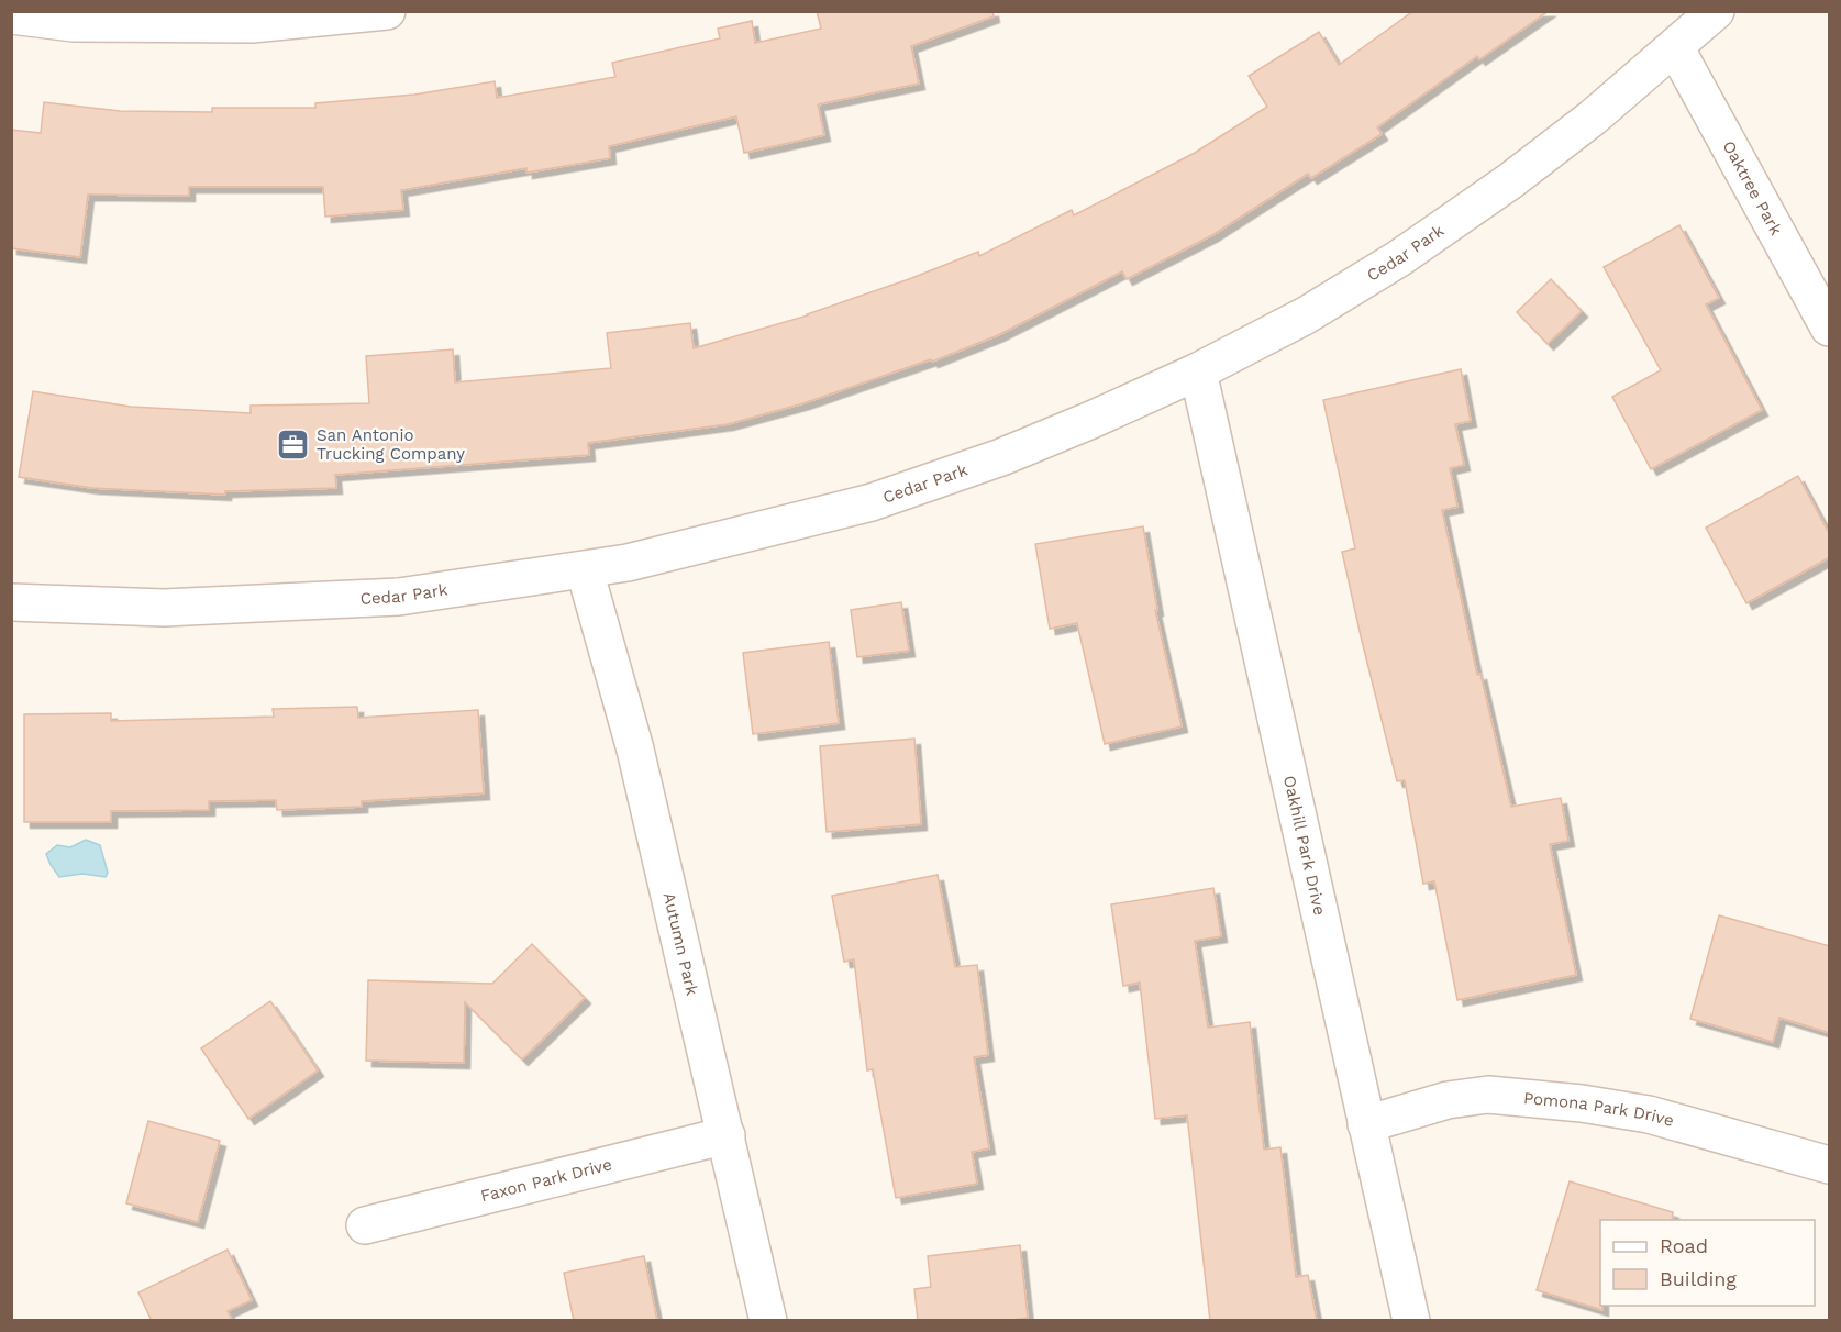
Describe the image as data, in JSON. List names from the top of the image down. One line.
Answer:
{"streets":{"street":["Oaktree Park","Cedar Park","Oakhill Park Drive","Autumn Park","Pomona Park Drive","Faxon Park Drive"]},"crossings":[["Oaktree Park","Cedar Park"],["Cedar Park","Oakhill Park Drive"],["Cedar Park","Autumn Park"],["Oakhill Park Drive","Pomona Park Drive"],["Autumn Park","Faxon Park Drive"]],"places":{"office":["San Antonio Trucking Company"]},"legend":["Road","Building"]}
